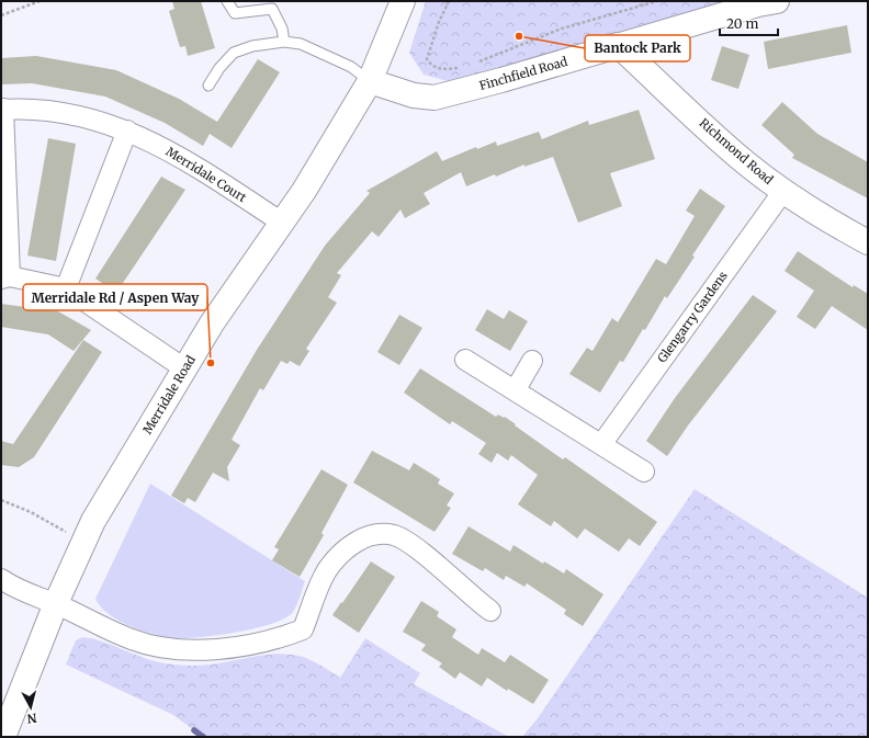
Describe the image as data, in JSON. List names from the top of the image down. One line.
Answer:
{"streets":{"street":["Finchfield Road","Richmond Road","Merridale Court","Glengarry Gardens","Merridale Road"]},"crossings":[["Finchfield Road","Richmond Road"],["Finchfield Road","Merridale Road"],["Richmond Road","Glengarry Gardens"],["Merridale Court","Merridale Road"]],"places":["Bantock Park","Merridale Rd / Aspen Way"],"scale_bar":"20 m","north":"bottom"}
